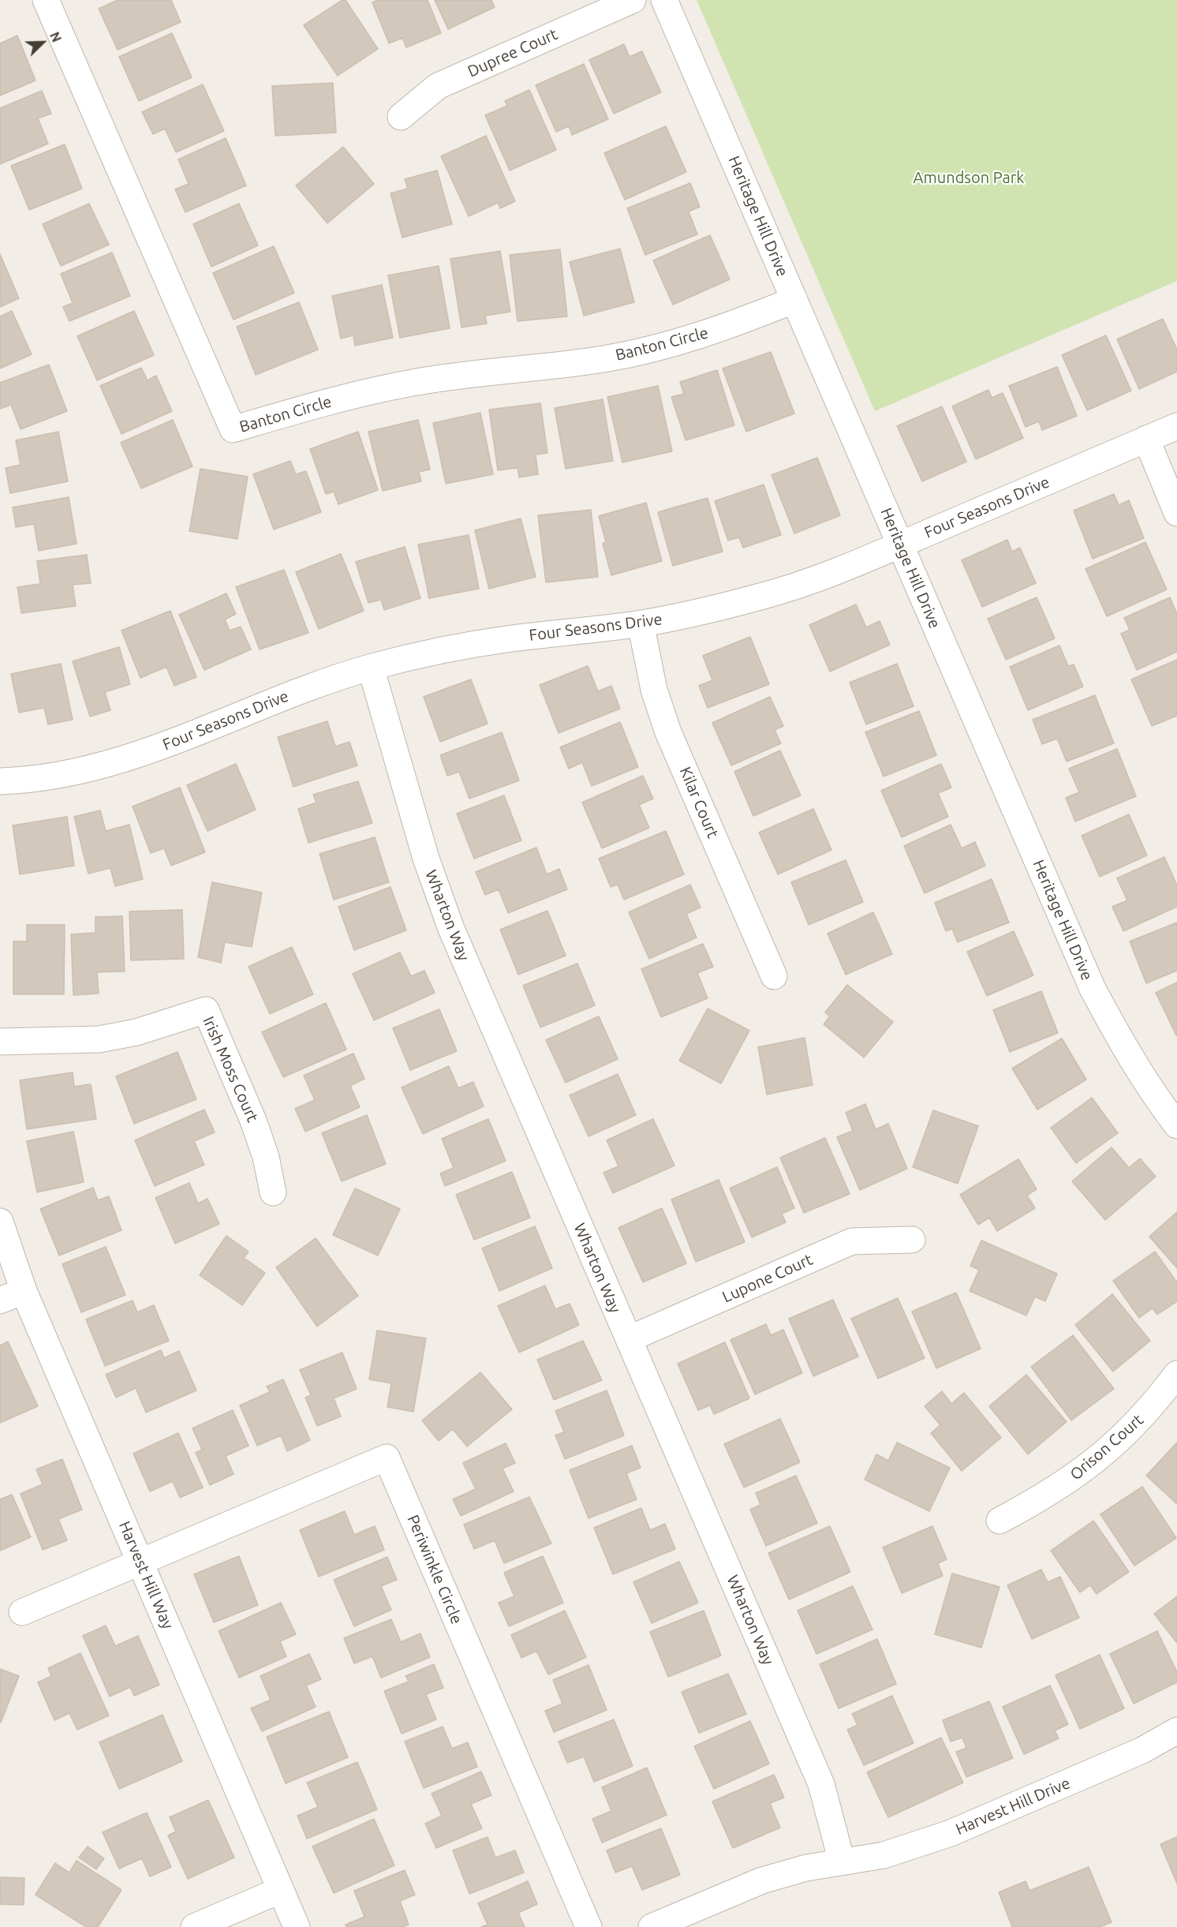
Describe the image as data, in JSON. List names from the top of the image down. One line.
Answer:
{"streets":{"street":["Dupree Court","Heritage Hill Drive","Banton Circle","Four Seasons Drive","Kilar Court","Wharton Way","Irish Moss Court","Lupone Court","Orison Court","Periwinkle Circle","Harvest Hill Way","Harvest Hill Drive"]},"crossings":[["Heritage Hill Drive","Banton Circle"],["Heritage Hill Drive","Four Seasons Drive"],["Four Seasons Drive","Kilar Court"],["Four Seasons Drive","Wharton Way"],["Wharton Way","Lupone Court"],["Wharton Way","Harvest Hill Drive"],["Periwinkle Circle","Harvest Hill Way"]],"parks":["Amundson Park"],"north":"top right"}
